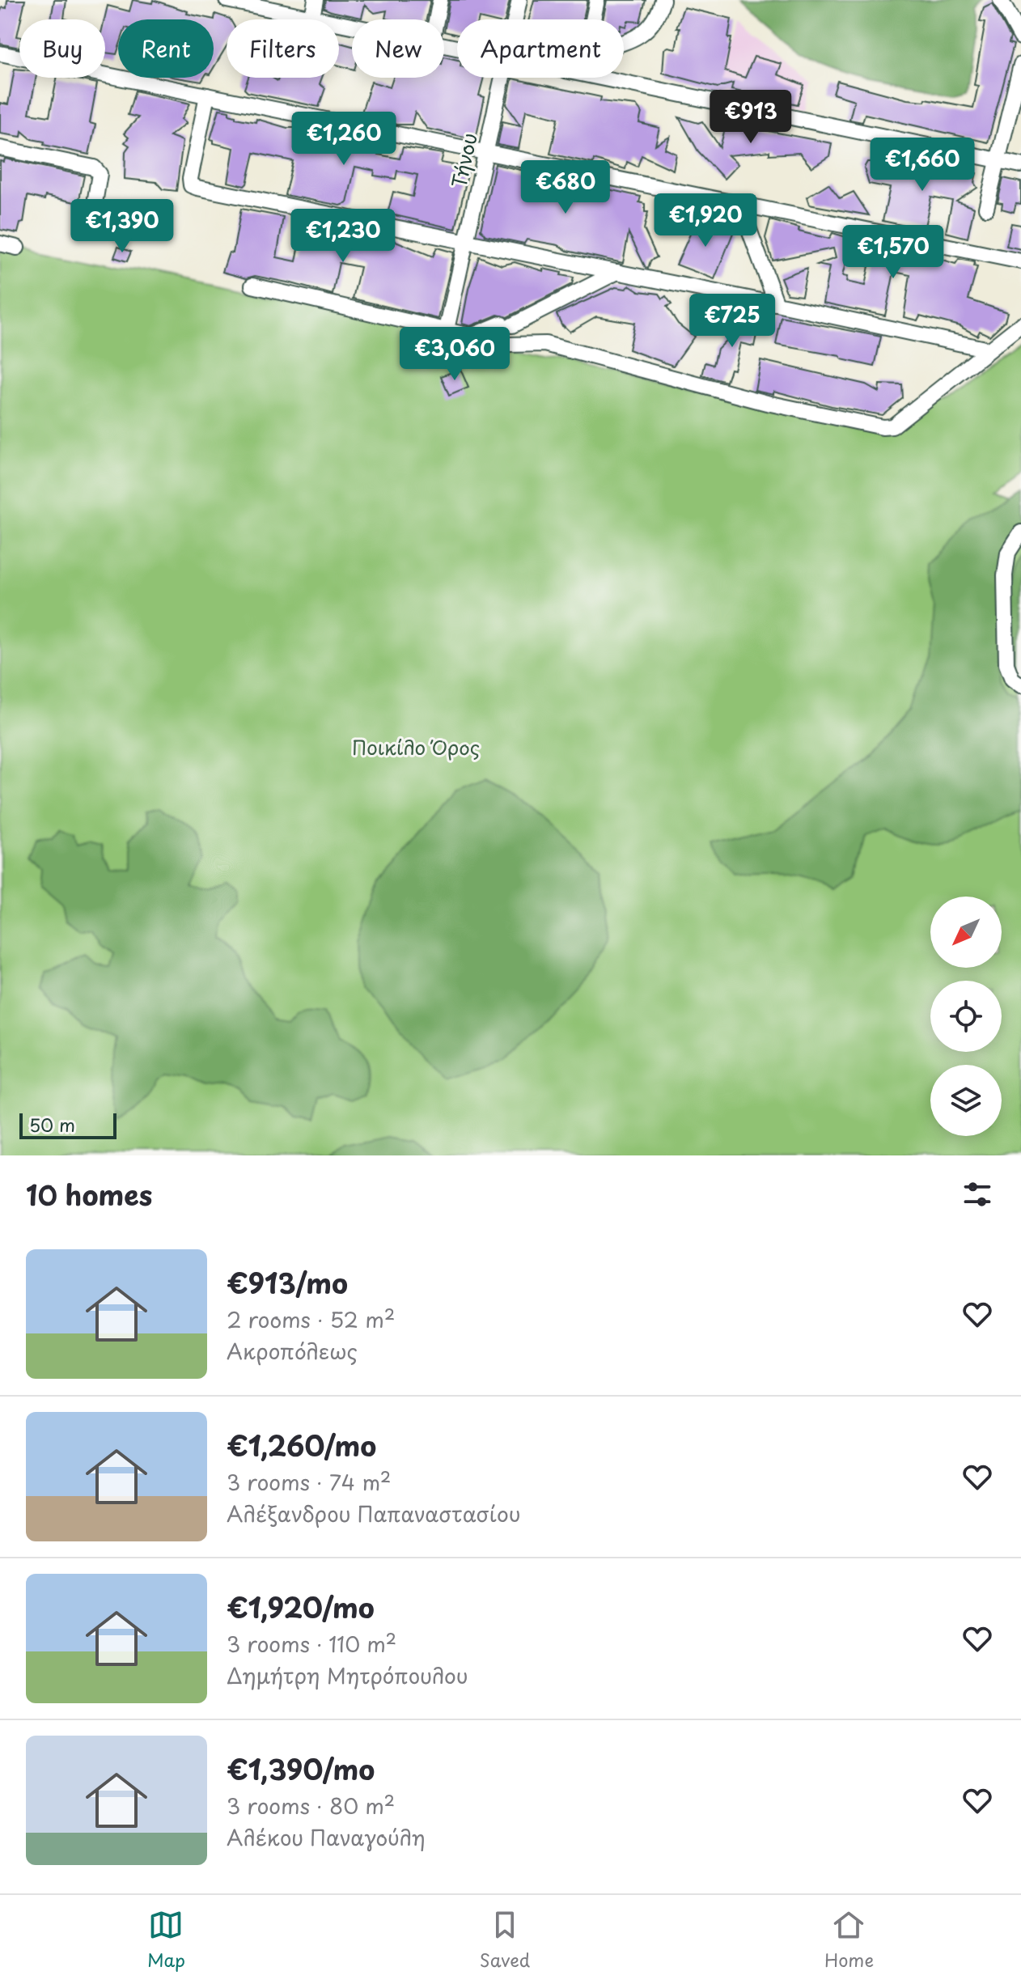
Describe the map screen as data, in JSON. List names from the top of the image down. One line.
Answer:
{"streets":{"street":["Τήνου"]},"parks":["Ποικίλο Όρος"],"scale_bar":"50 m","north":"bottom left","page":{"chip":["Buy","Rent","Filters","New","Apartment"],"price":["€913","€1,260","€1,660","€680","€1,920","€1,390","€1,230","€1,570","€725","€3,060"],"scale":"50 m","heading":"10 homes","list":[{"name":"€913/mo","note":"2 rooms · 52 m² · Ακροπόλεως"},{"name":"€1,260/mo","note":"3 rooms · 74 m² · Αλέξανδρου Παπαναστασίου"},{"name":"€1,920/mo","note":"3 rooms · 110 m² · Δημήτρη Μητρόπουλου"},{"name":"€1,390/mo","note":"3 rooms · 80 m² · Αλέκου Παναγούλη"}],"tabs":["Map","Saved","Home"]}}
